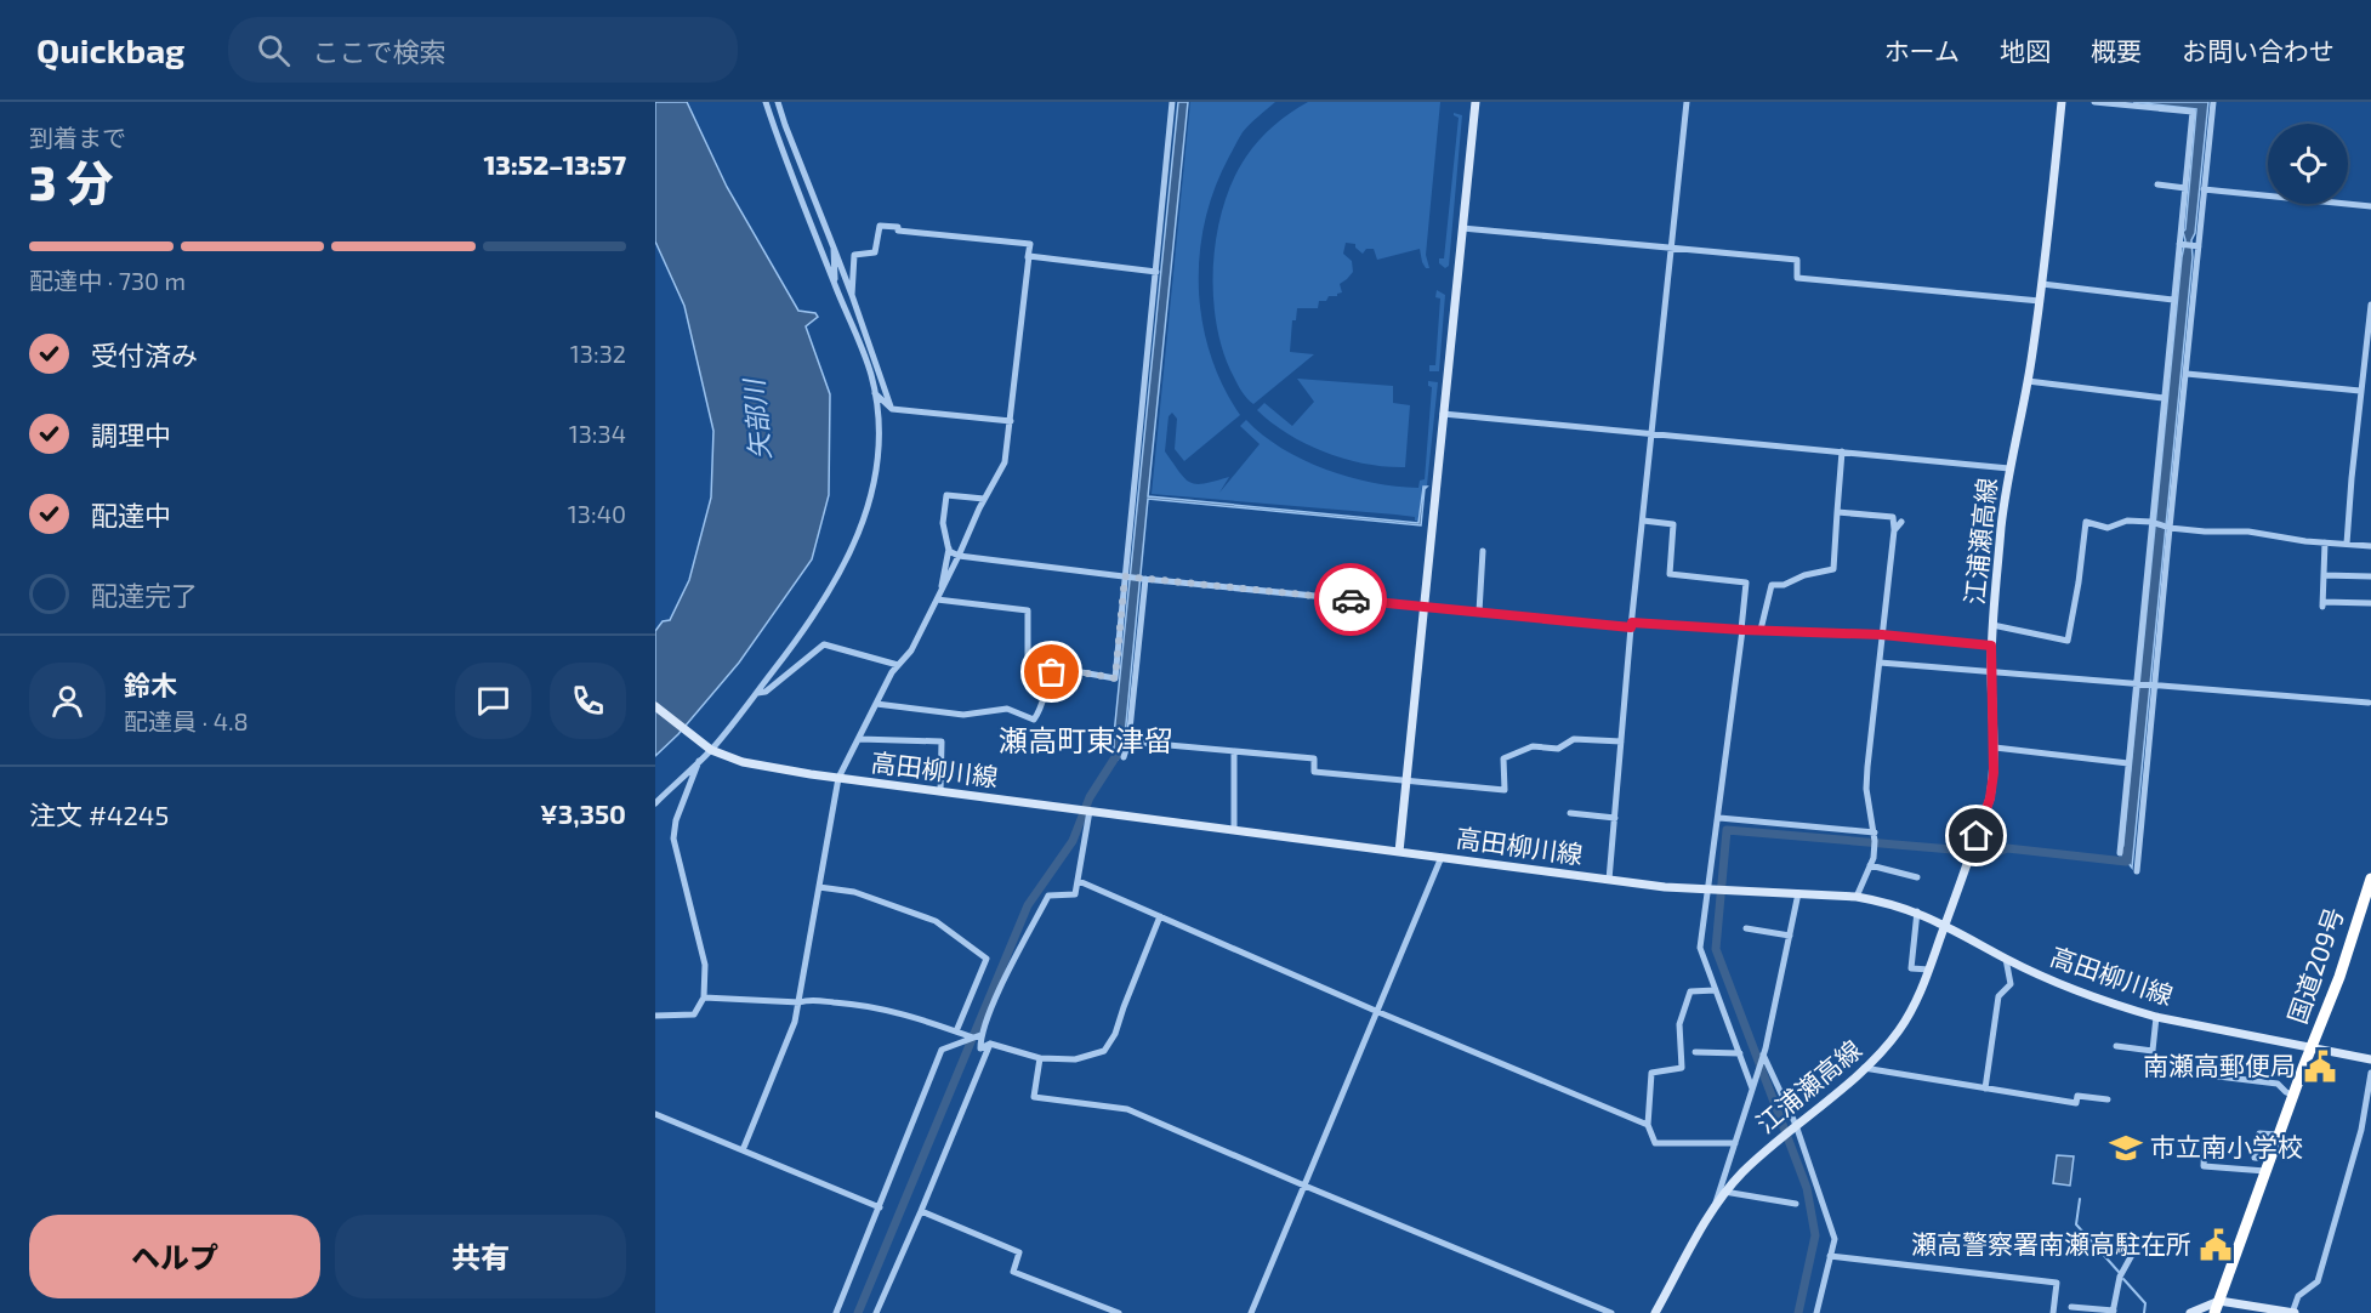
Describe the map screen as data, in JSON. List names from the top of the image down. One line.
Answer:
{"streets":{"highway":["国道209号"],"main road":["江浦瀬高線","高田柳川線"]},"crossings":[["江浦瀬高線","高田柳川線"],["高田柳川線","国道209号"]],"districts":["瀬高町東津留"],"water":["矢部川"],"places":{"public building":["南瀬高郵便局","瀬高警察署南瀬高駐在所"],"school or university":["市立南小学校"]},"page":{"header":"Quickbag","search":"ここで検索","nav":["ホーム","地図","概要","お問い合わせ"],"heading":["3 分","到着まで","13:52–13:57"],"panel":["鈴木","配達員 · 4.8","注文 #4245","¥3,350"],"bar":"配達中 · 730 m","list":[["受付済み","13:32"],["調理中","13:34"],["配達中","13:40"],"配達完了"],"buttons":["ヘルプ","共有"]}}
